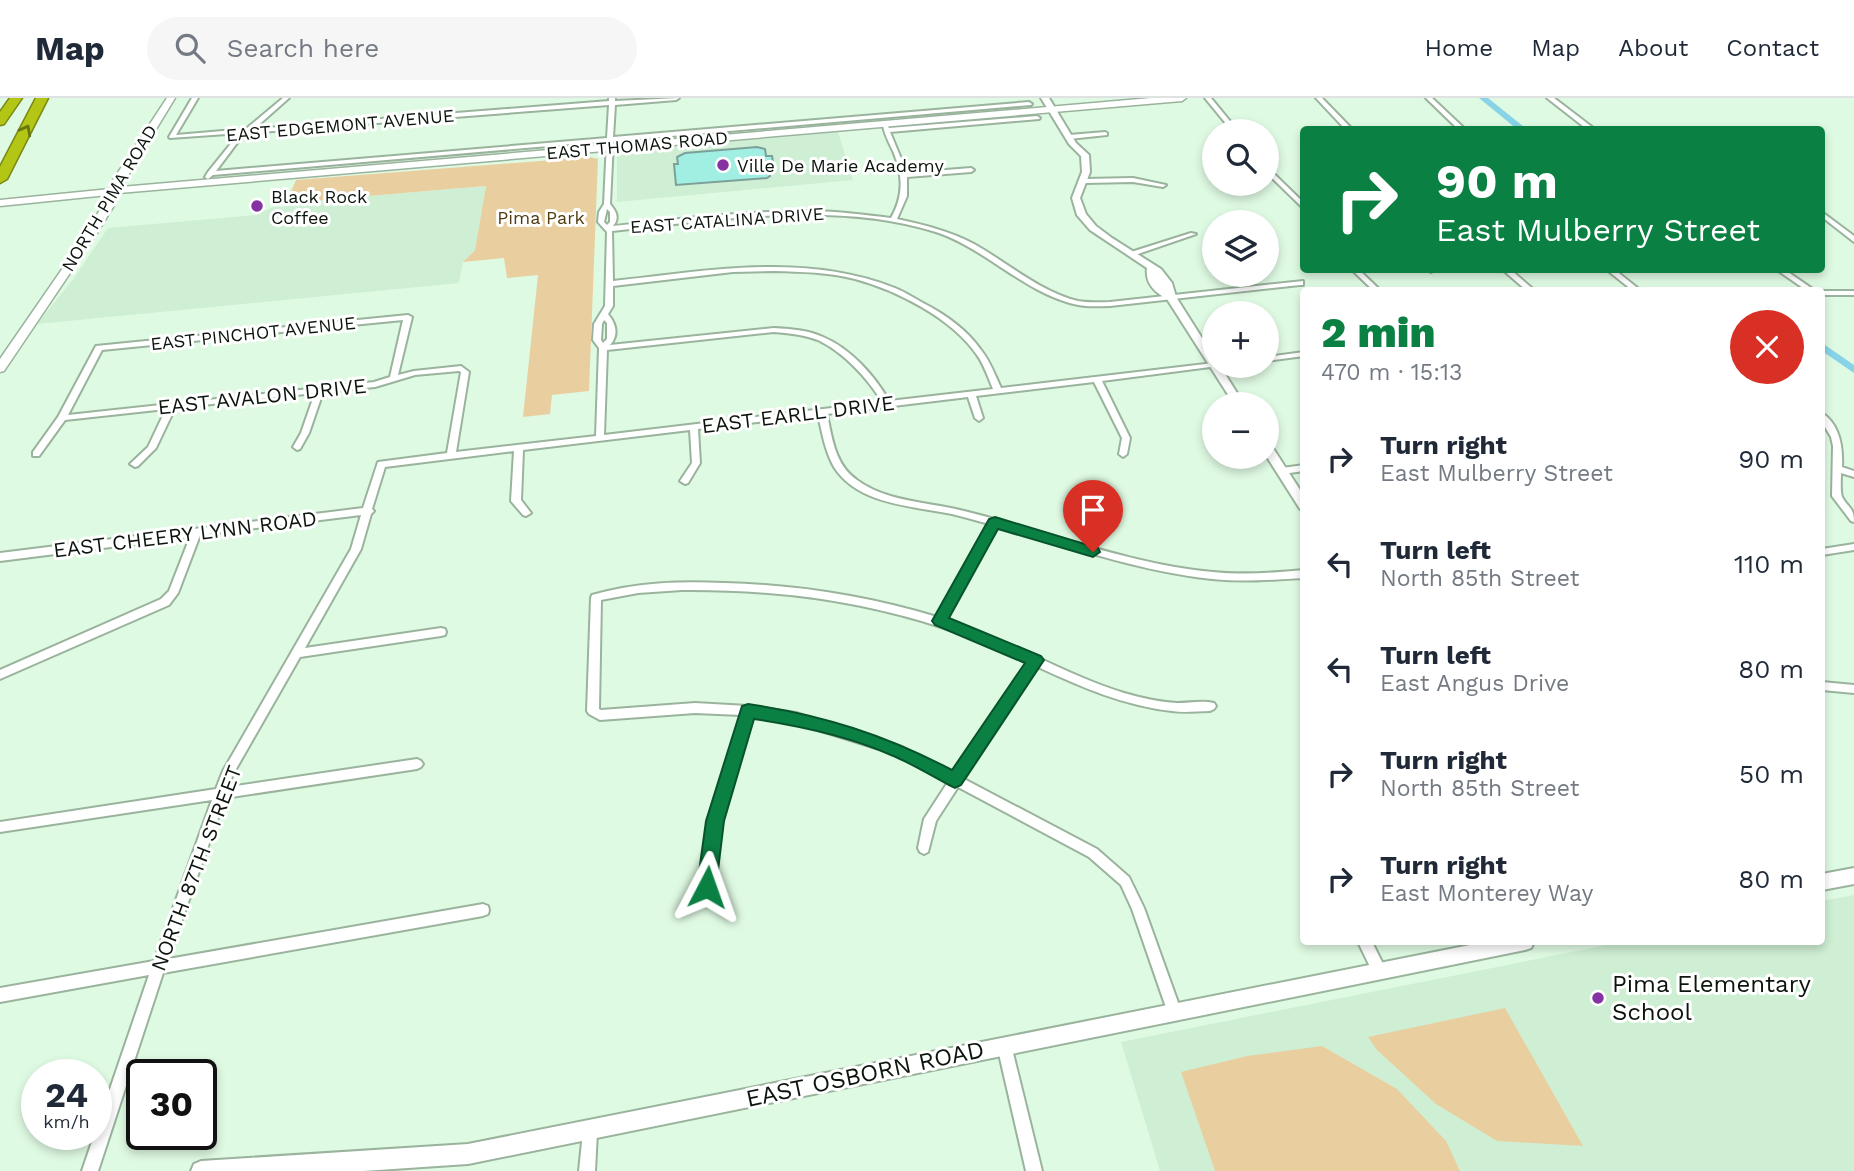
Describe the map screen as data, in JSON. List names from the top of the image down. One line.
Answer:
{"streets":{"main road":["EAST THOMAS ROAD","NORTH PIMA ROAD"],"street":["EAST EDGEMONT AVENUE","EAST CATALINA DRIVE","EAST PINCHOT AVENUE","EAST AVALON DRIVE","EAST EARLL DRIVE","EAST CHEERY LYNN ROAD","NORTH 87TH STREET","EAST OSBORN ROAD"]},"crossings":[["EAST THOMAS ROAD","NORTH PIMA ROAD"],["EAST PINCHOT AVENUE","EAST AVALON DRIVE"],["EAST AVALON DRIVE","EAST EARLL DRIVE"],["EAST EARLL DRIVE","NORTH 87TH STREET"],["EAST CHEERY LYNN ROAD","NORTH 87TH STREET"]],"parks":["Pima Park"],"places":["Ville De Marie Academy","Black Rock Coffee","Pima Elementary School"],"page":{"header":"Map","search":"Search here","nav":["Home","Map","About","Contact"],"map_buttons":["+","−"],"turn":["90 m","East Mulberry Street"],"heading":["2 min","470 m · 15:13"],"list":[{"name":"Turn right","note":"East Mulberry Street","value":"90 m"},{"name":"Turn left","note":"North 85th Street","value":"110 m"},{"name":"Turn left","note":"East Angus Drive","value":"80 m"},{"name":"Turn right","note":"North 85th Street","value":"50 m"},{"name":"Turn right","note":"East Monterey Way","value":"80 m"}],"speed":"24 km/h","limit":"30"}}
